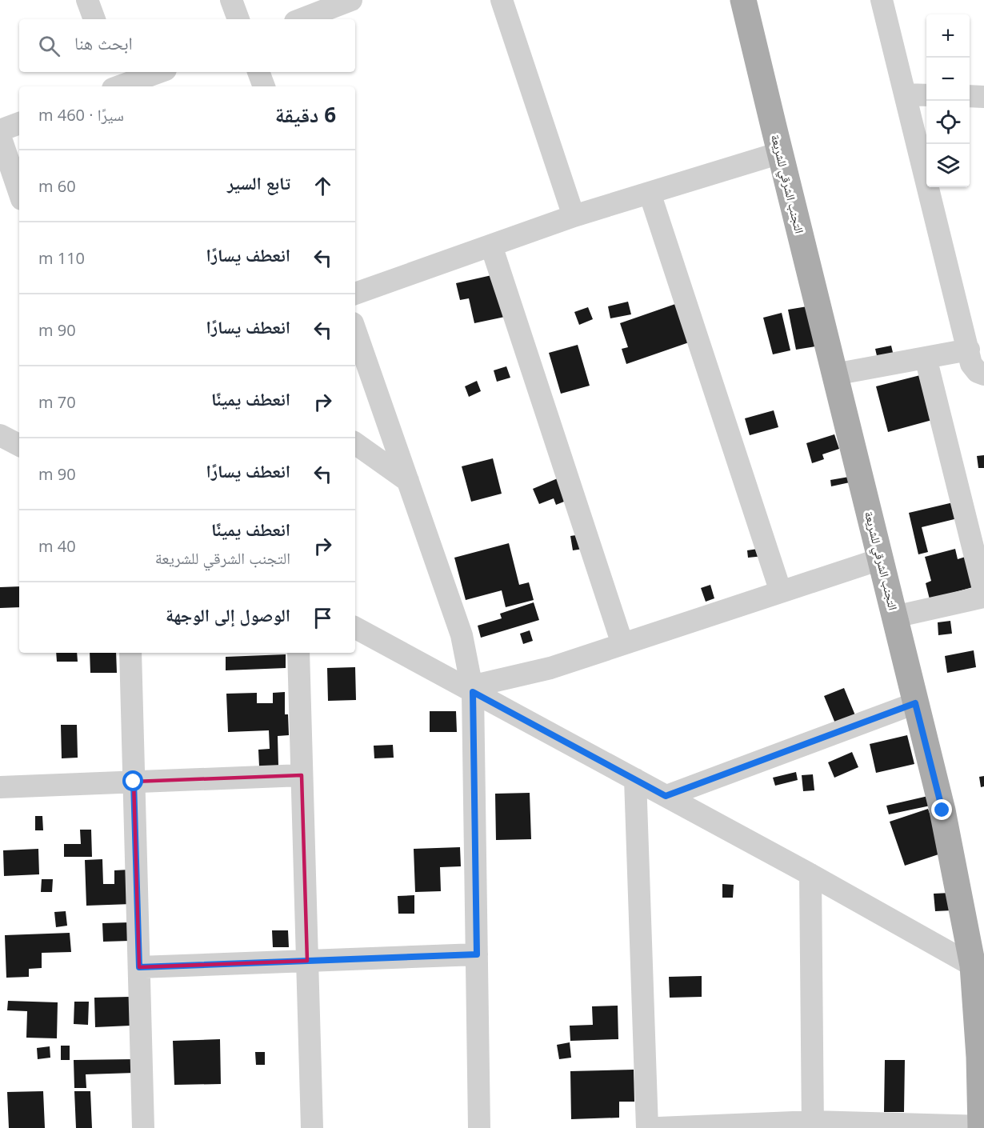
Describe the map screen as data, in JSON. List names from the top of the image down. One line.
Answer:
{"streets":{"main road":["التجنب الشرقي للشريعة"]},"page":{"map_buttons":["+","−"],"search":"ابحث هنا","heading":["6 دقيقة","سيرًا · 460 m"],"list":[["تابع السير","60 m"],["انعطف يسارًا","110 m"],["انعطف يسارًا","90 m"],["انعطف يمينًا","70 m"],["انعطف يسارًا","90 m"],["انعطف يمينًا","التجنب الشرقي للشريعة","40 m"],"الوصول إلى الوجهة"]}}
